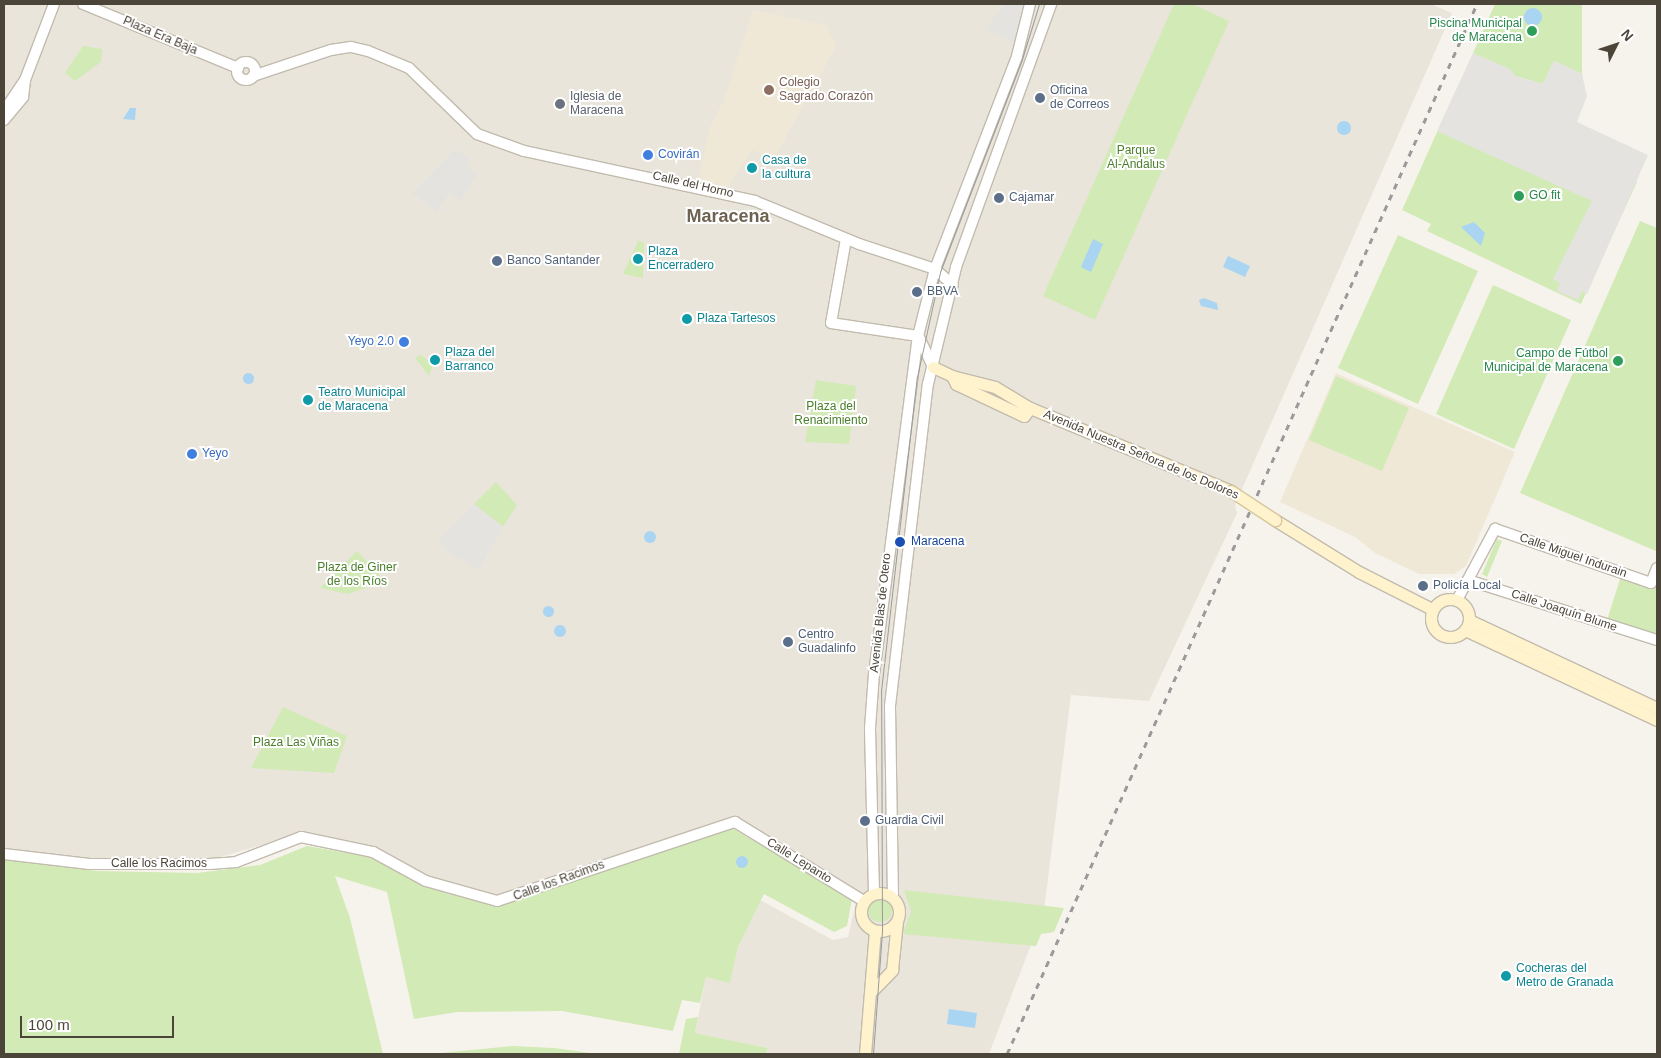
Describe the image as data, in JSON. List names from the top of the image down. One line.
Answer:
{"streets":{"main road":["Avenida Nuestra Señora de los Dolores"],"street":["Plaza Era Baja","Calle del Horno","Calle Miguel Indurain","Calle Joaquín Blume","Avenida Blas de Otero","Calle Lepanto","Calle los Racimos"]},"crossings":[["Plaza Era Baja","Calle del Horno"],["Calle del Horno","Avenida Blas de Otero"],["Avenida Nuestra Señora de los Dolores","Avenida Blas de Otero"],["Calle Miguel Indurain","Calle Joaquín Blume"],["Avenida Blas de Otero","Calle Lepanto"],["Calle Lepanto","Calle los Racimos"]],"districts":["Maracena"],"parks":["Parque Al-Andalus","Plaza del Renacimiento","Plaza de Giner de los Ríos","Plaza Las Viñas"],"places":["Piscina Municipal de Maracena","Colegio Sagrado Corazón","Oficina de Correos","Iglesia de Maracena","Covirán","Casa de la cultura","GO fit","Cajamar","Plaza Encerradero","Banco Santander","BBVA","Plaza Tartesos","Yeyo 2.0","Plaza del Barranco","Campo de Fútbol Municipal de Maracena","Teatro Municipal de Maracena","Yeyo","Maracena","Policía Local","Centro Guadalinfo","Guardia Civil","Cocheras del Metro de Granada"],"scale_bar":"100 m","north":"top right"}
